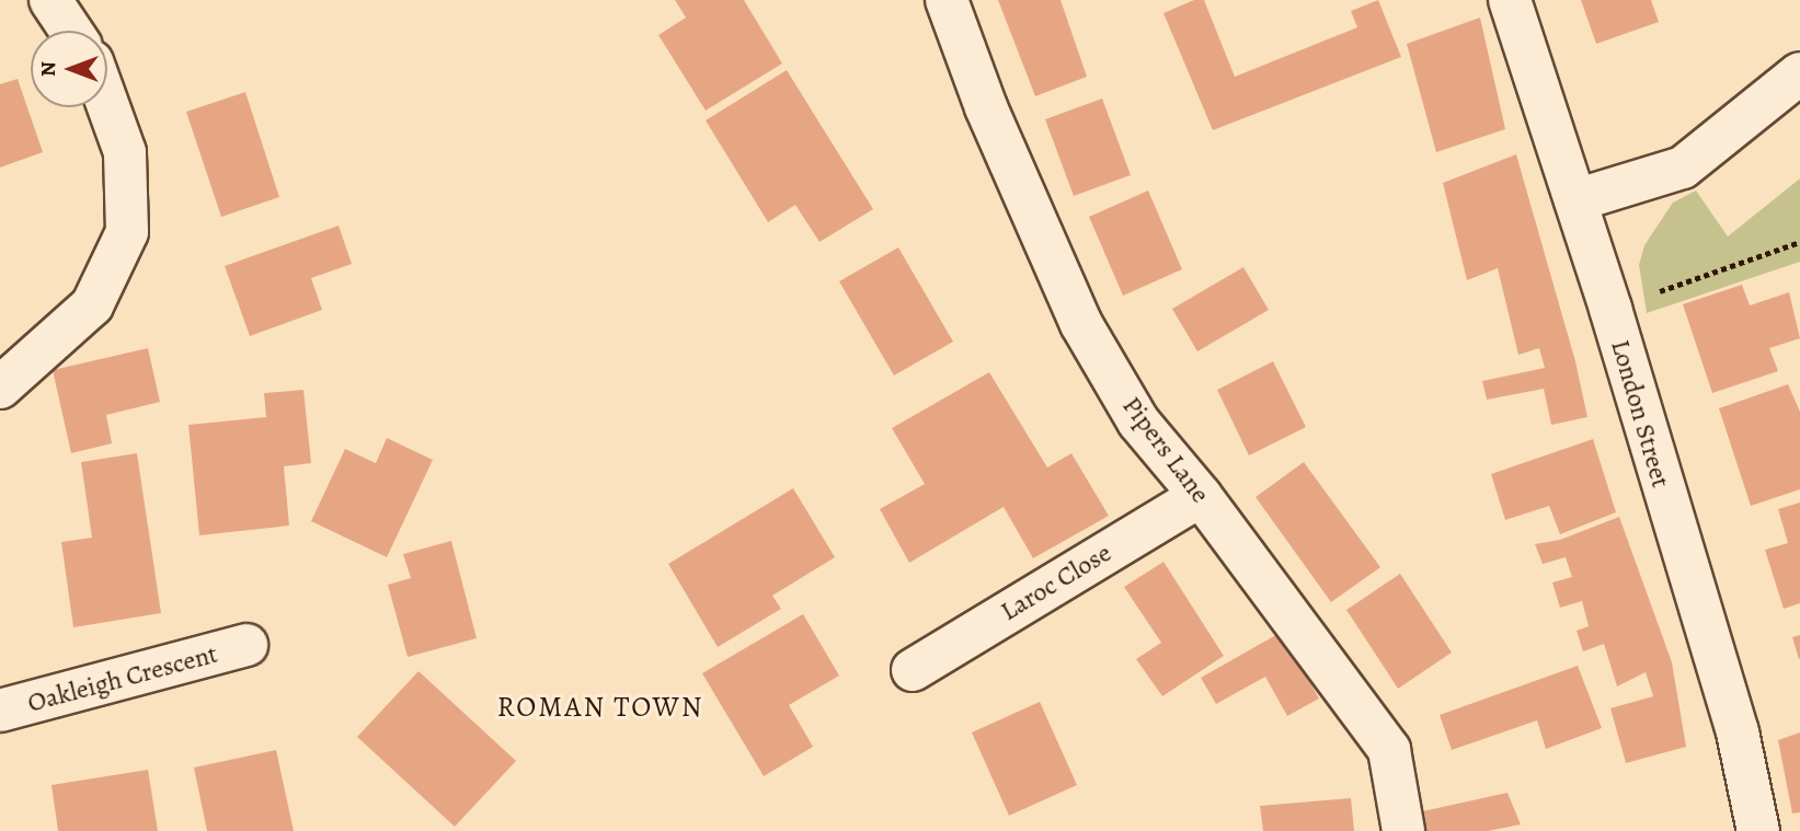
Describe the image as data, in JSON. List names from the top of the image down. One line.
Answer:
{"streets":{"street":["London Street","Pipers Lane","Laroc Close","Oakleigh Crescent"]},"crossings":[["Pipers Lane","Laroc Close"]],"districts":["ROMAN TOWN"],"north":"left"}
